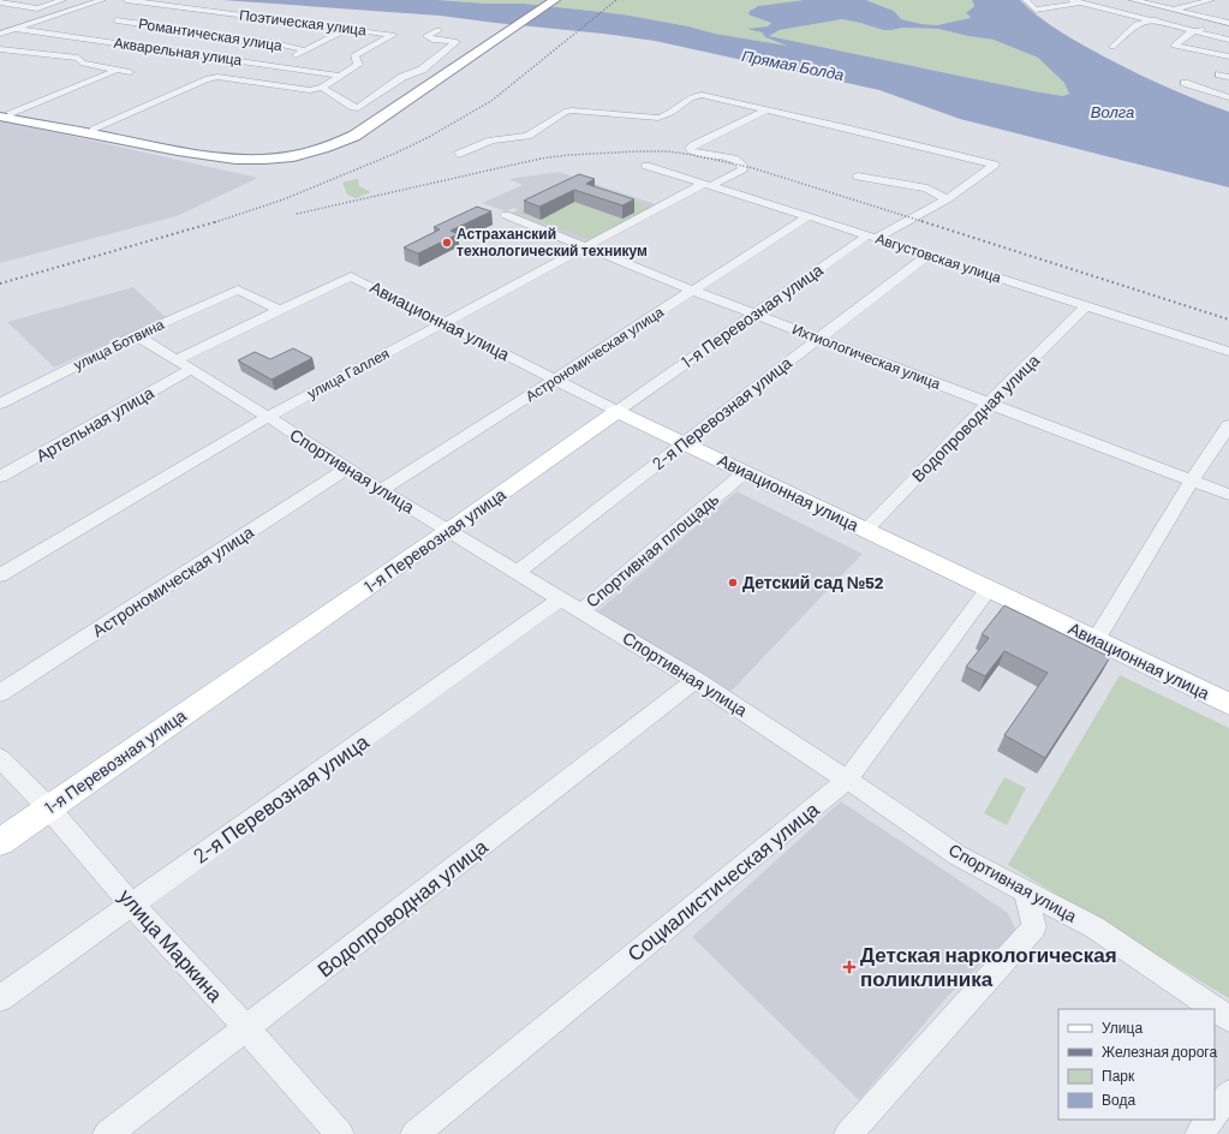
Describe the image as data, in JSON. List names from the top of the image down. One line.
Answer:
{"streets":{"main road":["1-я Перевозная улица","Авиационная улица"],"street":["Поэтическая улица","Романтическая улица","Акварельная улица","Августовская улица","улица Ботвина","Астрономическая улица","Ихтиологическая улица","улица Галлея","2-я Перевозная улица","Водопроводная улица","Артельная улица","Спортивная улица","Спортивная площадь","Социалистическая улица","улица Маркина"]},"crossings":[["Поэтическая улица","Акварельная улица"],["Августовская улица","1-я Перевозная улица"],["Августовская улица","Астрономическая улица"],["Августовская улица","улица Галлея"],["Августовская улица","2-я Перевозная улица"],["Августовская улица","Водопроводная улица"],["1-я Перевозная улица","Авиационная улица"],["1-я Перевозная улица","Ихтиологическая улица"],["1-я Перевозная улица","улица Галлея"],["1-я Перевозная улица","Спортивная улица"],["1-я Перевозная улица","улица Маркина"],["Авиационная улица","Астрономическая улица"],["Авиационная улица","улица Галлея"],["Авиационная улица","2-я Перевозная улица"],["Авиационная улица","Водопроводная улица"],["Авиационная улица","Артельная улица"],["Авиационная улица","Спортивная площадь"],["Авиационная улица","Социалистическая улица"],["улица Ботвина","Артельная улица"],["улица Ботвина","Спортивная улица"],["Астрономическая улица","Ихтиологическая улица"],["Астрономическая улица","Спортивная улица"],["Ихтиологическая улица","улица Галлея"],["Ихтиологическая улица","2-я Перевозная улица"],["Ихтиологическая улица","Водопроводная улица"],["улица Галлея","Спортивная улица"],["2-я Перевозная улица","Спортивная улица"],["2-я Перевозная улица","улица Маркина"],["Водопроводная улица","Спортивная улица"],["Водопроводная улица","улица Маркина"],["Артельная улица","Спортивная улица"],["Спортивная улица","Спортивная площадь"],["Спортивная улица","Социалистическая улица"]],"water":["Прямая Болда","Волга"],"places":{"other":["Астраханский технологический техникум","Детский сад №52"],"health":["Детская наркологическая поликлиника"]},"legend":["Улица","Железная дорога","Парк","Вода"]}
